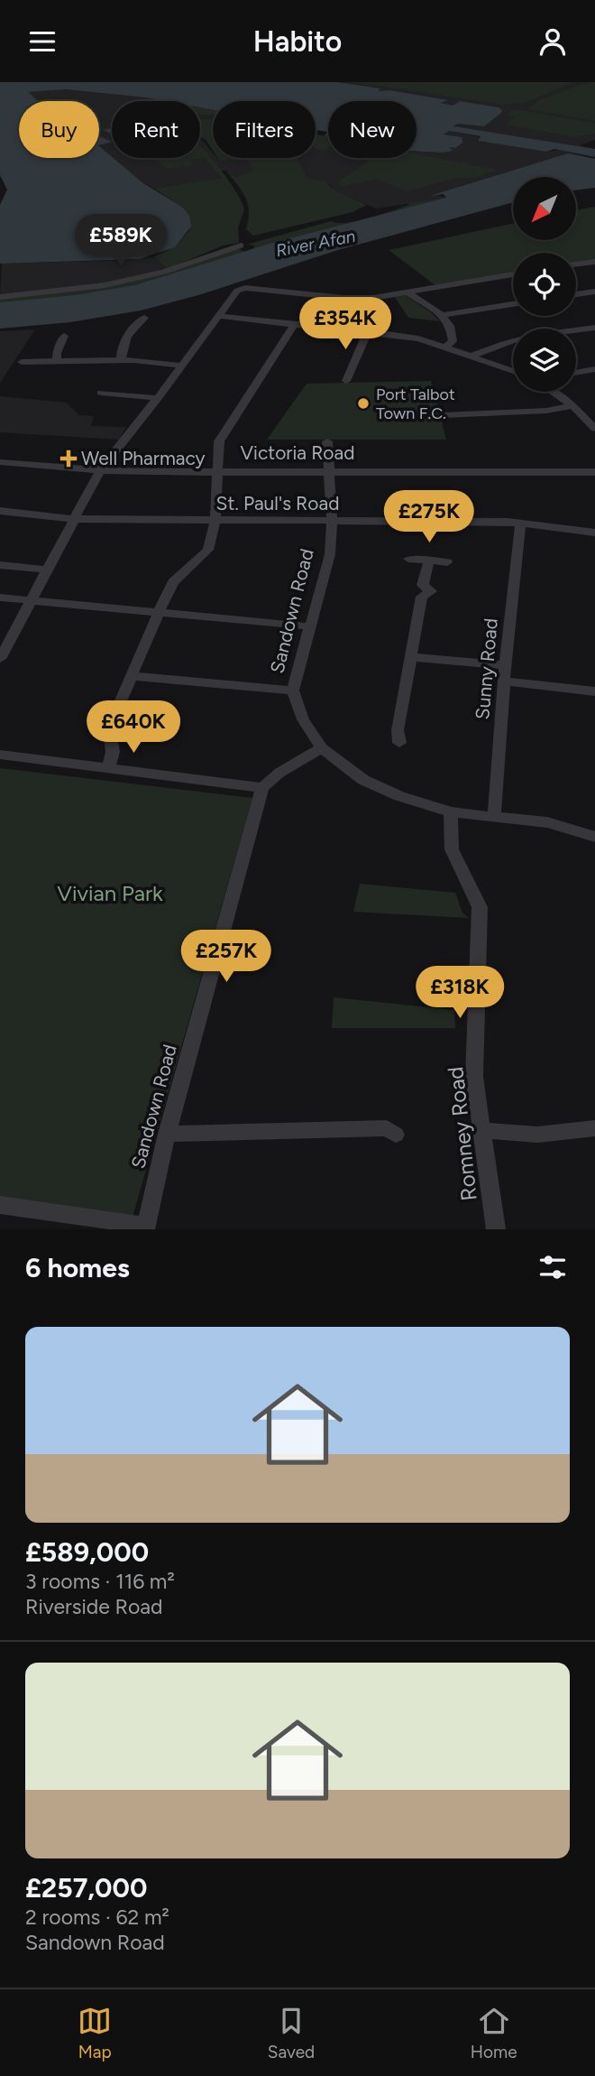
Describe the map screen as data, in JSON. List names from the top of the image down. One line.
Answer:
{"streets":{"street":["Victoria Road","St. Paul's Road","Sandown Road","Sunny Road","Romney Road"]},"crossings":[["Victoria Road","Sandown Road"],["St. Paul's Road","Sandown Road"],["St. Paul's Road","Sunny Road"],["Sandown Road","Sunny Road"],["Sandown Road","Romney Road"]],"water":["River Afan"],"parks":["Vivian Park"],"places":{"other":["Port Talbot Town F.C."],"health":["Well Pharmacy"]},"north":"bottom left","page":{"header":"Habito","chip":["Buy","Rent","Filters","New"],"price":["£589K","£354K","£275K","£640K","£257K","£318K"],"heading":"6 homes","list":[{"name":"£589,000","note":"3 rooms · 116 m² · Riverside Road"},{"name":"£257,000","note":"2 rooms · 62 m² · Sandown Road"}],"tabs":["Map","Saved","Home"]}}
